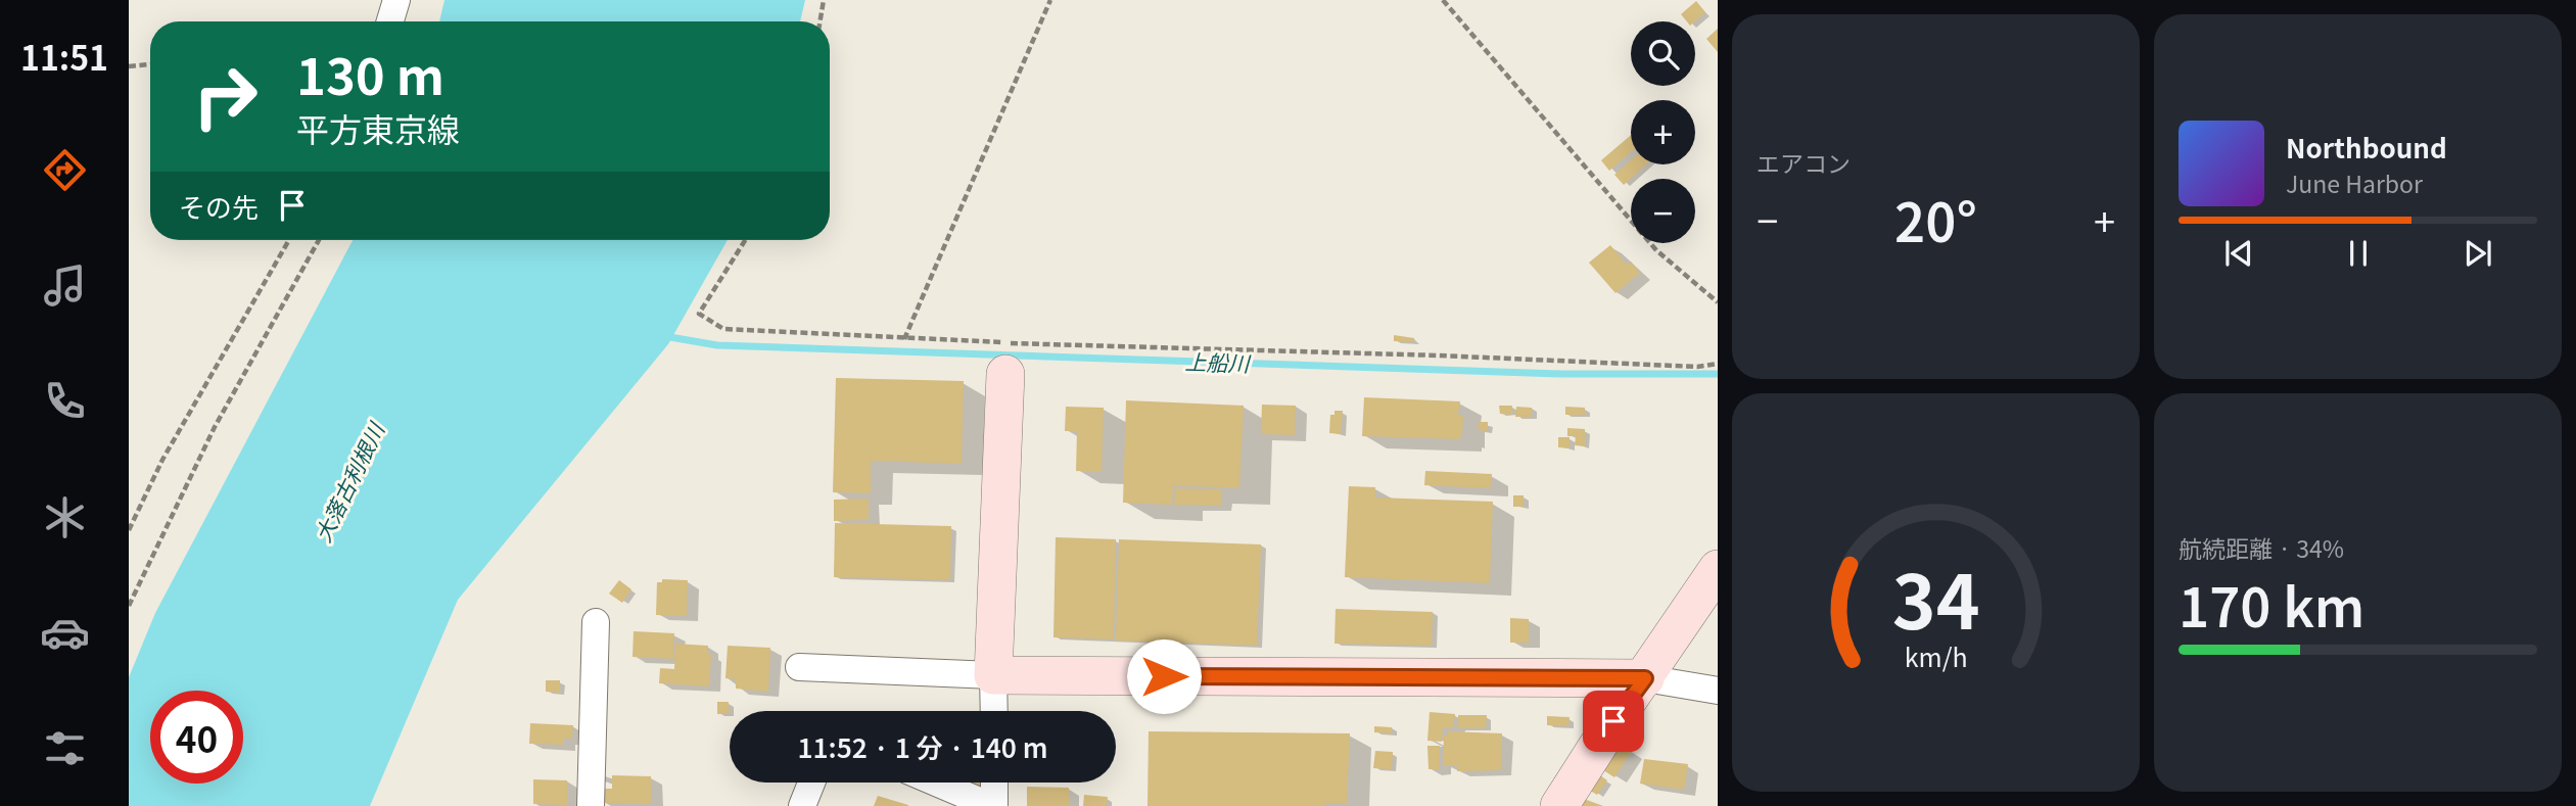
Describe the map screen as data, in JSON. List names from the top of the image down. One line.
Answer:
{"water":["上船川","大落古利根川"],"page":{"tabs":"11:51","tile":["エアコン",["航続距離 · 34%","170 km"]],"map_buttons":["+","−"],"turn":["130 m","平方東京線"],"song":["Northbound","June Harbor"],"then":"その先","heat":["−","20°","+"],"limit":"40","trip":"11:52 · 1 分 · 140 m","gauge":["34","km/h"]}}
